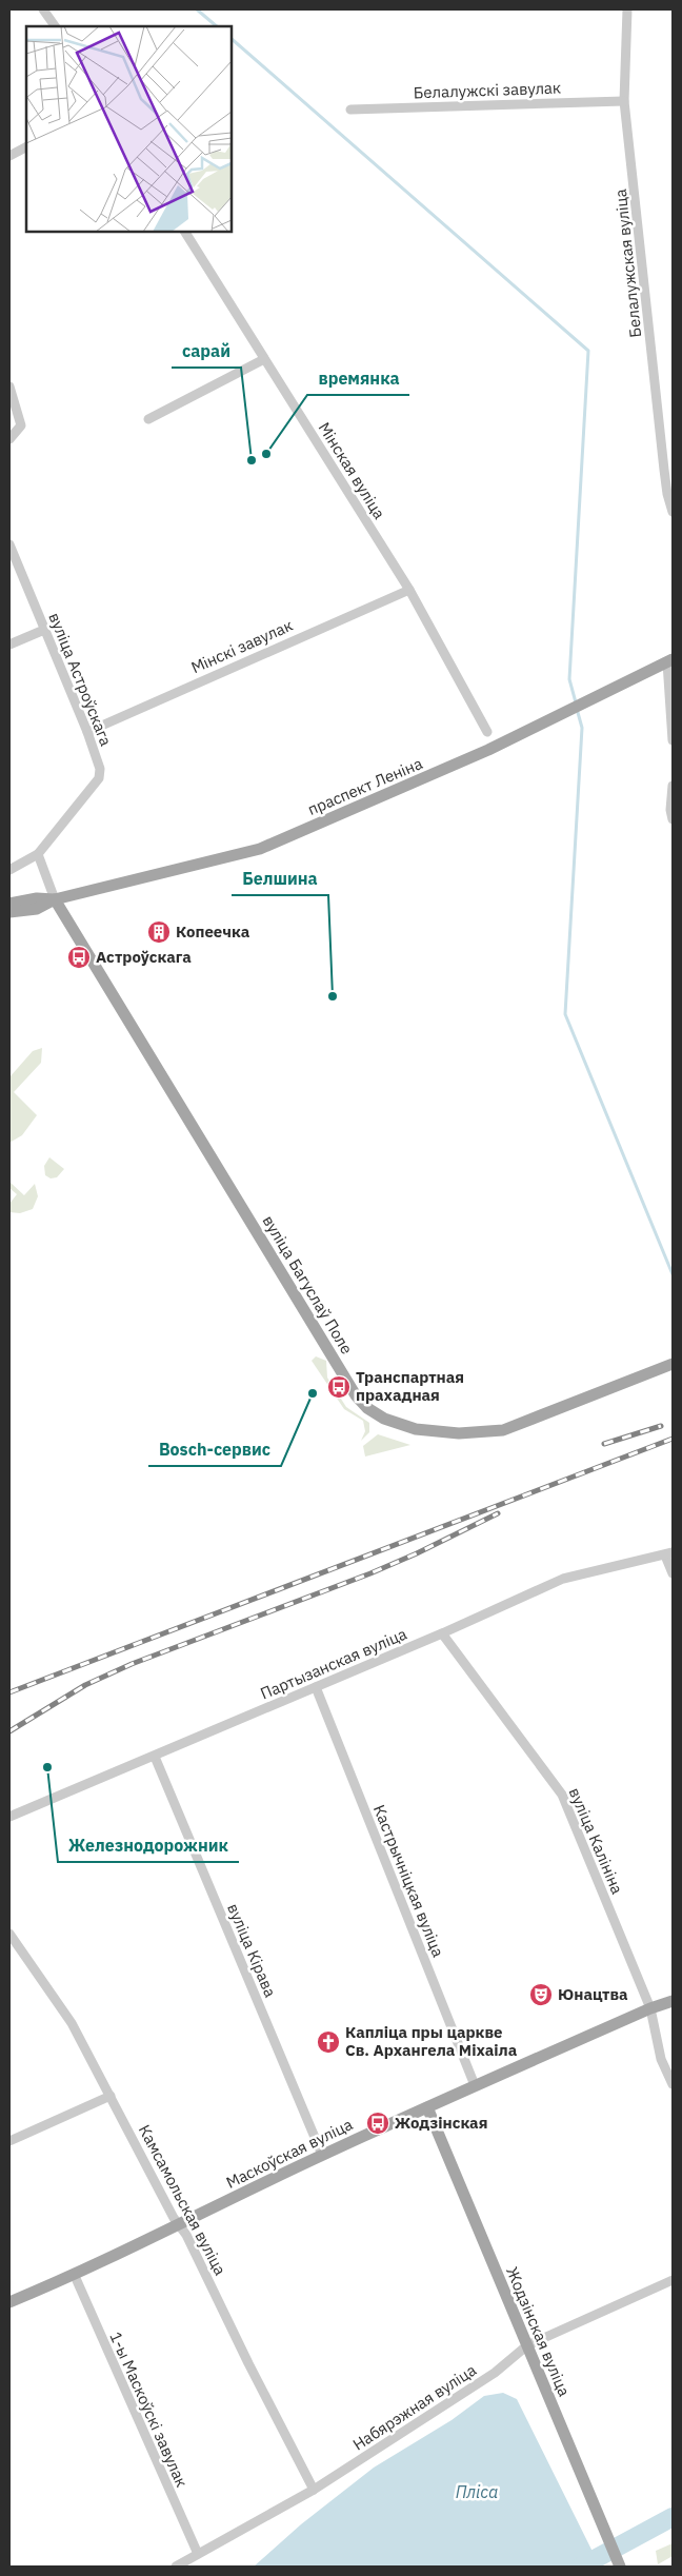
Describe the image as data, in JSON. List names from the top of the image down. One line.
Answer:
{"streets":{"main road":["праспект Леніна","вуліца Багуслаў Поле","Маскоўская вуліца","Жодзінская вуліца"],"street":["Белалужскі завулак","Белалужская вуліца","Мінская вуліца","Мінскі завулак","вуліца Астроўскага","Партызанская вуліца","вуліца Калініна","Кастрычніцкая вуліца","вуліца Кірава","Камсамольская вуліца","Набярэжная вуліца","1-ы Маскоўскі завулак"]},"crossings":[["Белалужскі завулак","Белалужская вуліца"],["Мінская вуліца","Мінскі завулак"],["Мінскі завулак","вуліца Астроўскага"],["праспект Леніна","вуліца Багуслаў Поле"],["Партызанская вуліца","вуліца Калініна"],["Партызанская вуліца","Кастрычніцкая вуліца"],["Партызанская вуліца","вуліца Кірава"],["вуліца Калініна","Маскоўская вуліца"],["Кастрычніцкая вуліца","Маскоўская вуліца"],["вуліца Кірава","Маскоўская вуліца"],["Маскоўская вуліца","Камсамольская вуліца"],["Маскоўская вуліца","Жодзінская вуліца"],["Маскоўская вуліца","1-ы Маскоўскі завулак"],["Камсамольская вуліца","Набярэжная вуліца"],["Жодзінская вуліца","Набярэжная вуліца"],["Набярэжная вуліца","1-ы Маскоўскі завулак"]],"water":["Пліса"],"places":{"other":["времянка","сарай","Белшина","Bosch-сервис","Железнодорожник"],"building":["Копеечка"],"bus stop":["Астроўскага","Транспартная прахадная","Жодзінская"],"theatre":["Юнацтва"],"church":["Капліца пры царкве Св. Архангела Міхаіла"]}}
